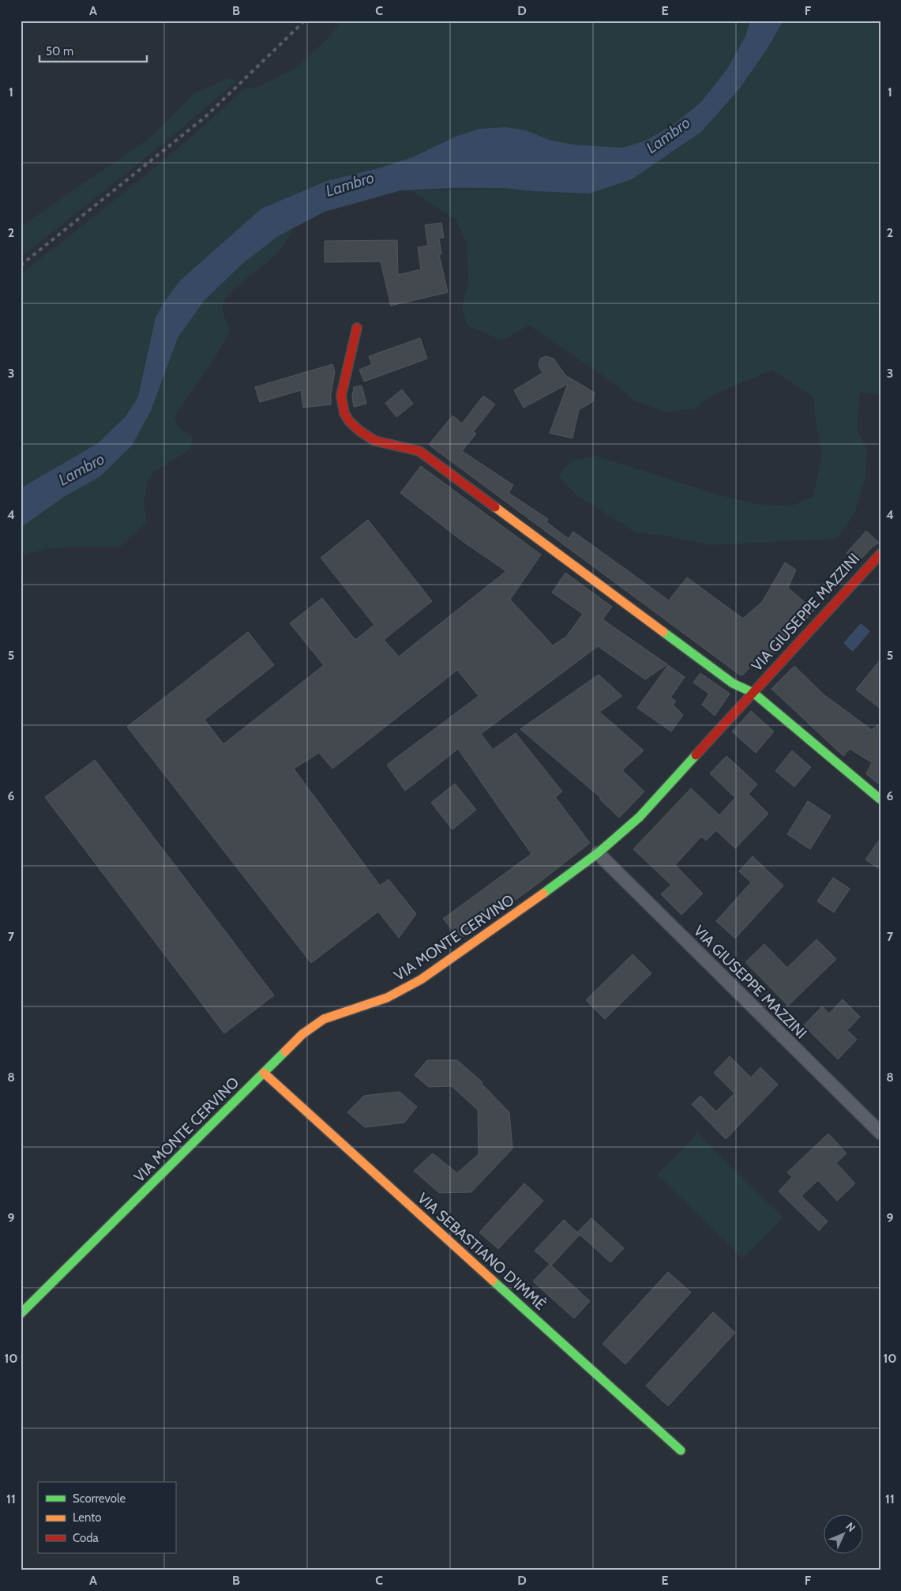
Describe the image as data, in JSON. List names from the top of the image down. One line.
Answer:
{"streets":{"street":["VIA GIUSEPPE MAZZINI","VIA MONTE CERVINO","VIA SEBASTIANO D'IMMÈ"]},"crossings":[["VIA GIUSEPPE MAZZINI","VIA MONTE CERVINO"],["VIA MONTE CERVINO","VIA SEBASTIANO D'IMMÈ"]],"water":["Lambro"],"legend":["Scorrevole","Lento","Coda"],"scale_bar":"50 m","north":"top right","grid":{"columns":["A","B","C","D","E","F"],"rows":["1","2","3","4","5","6","7","8","9","10","11"]}}
